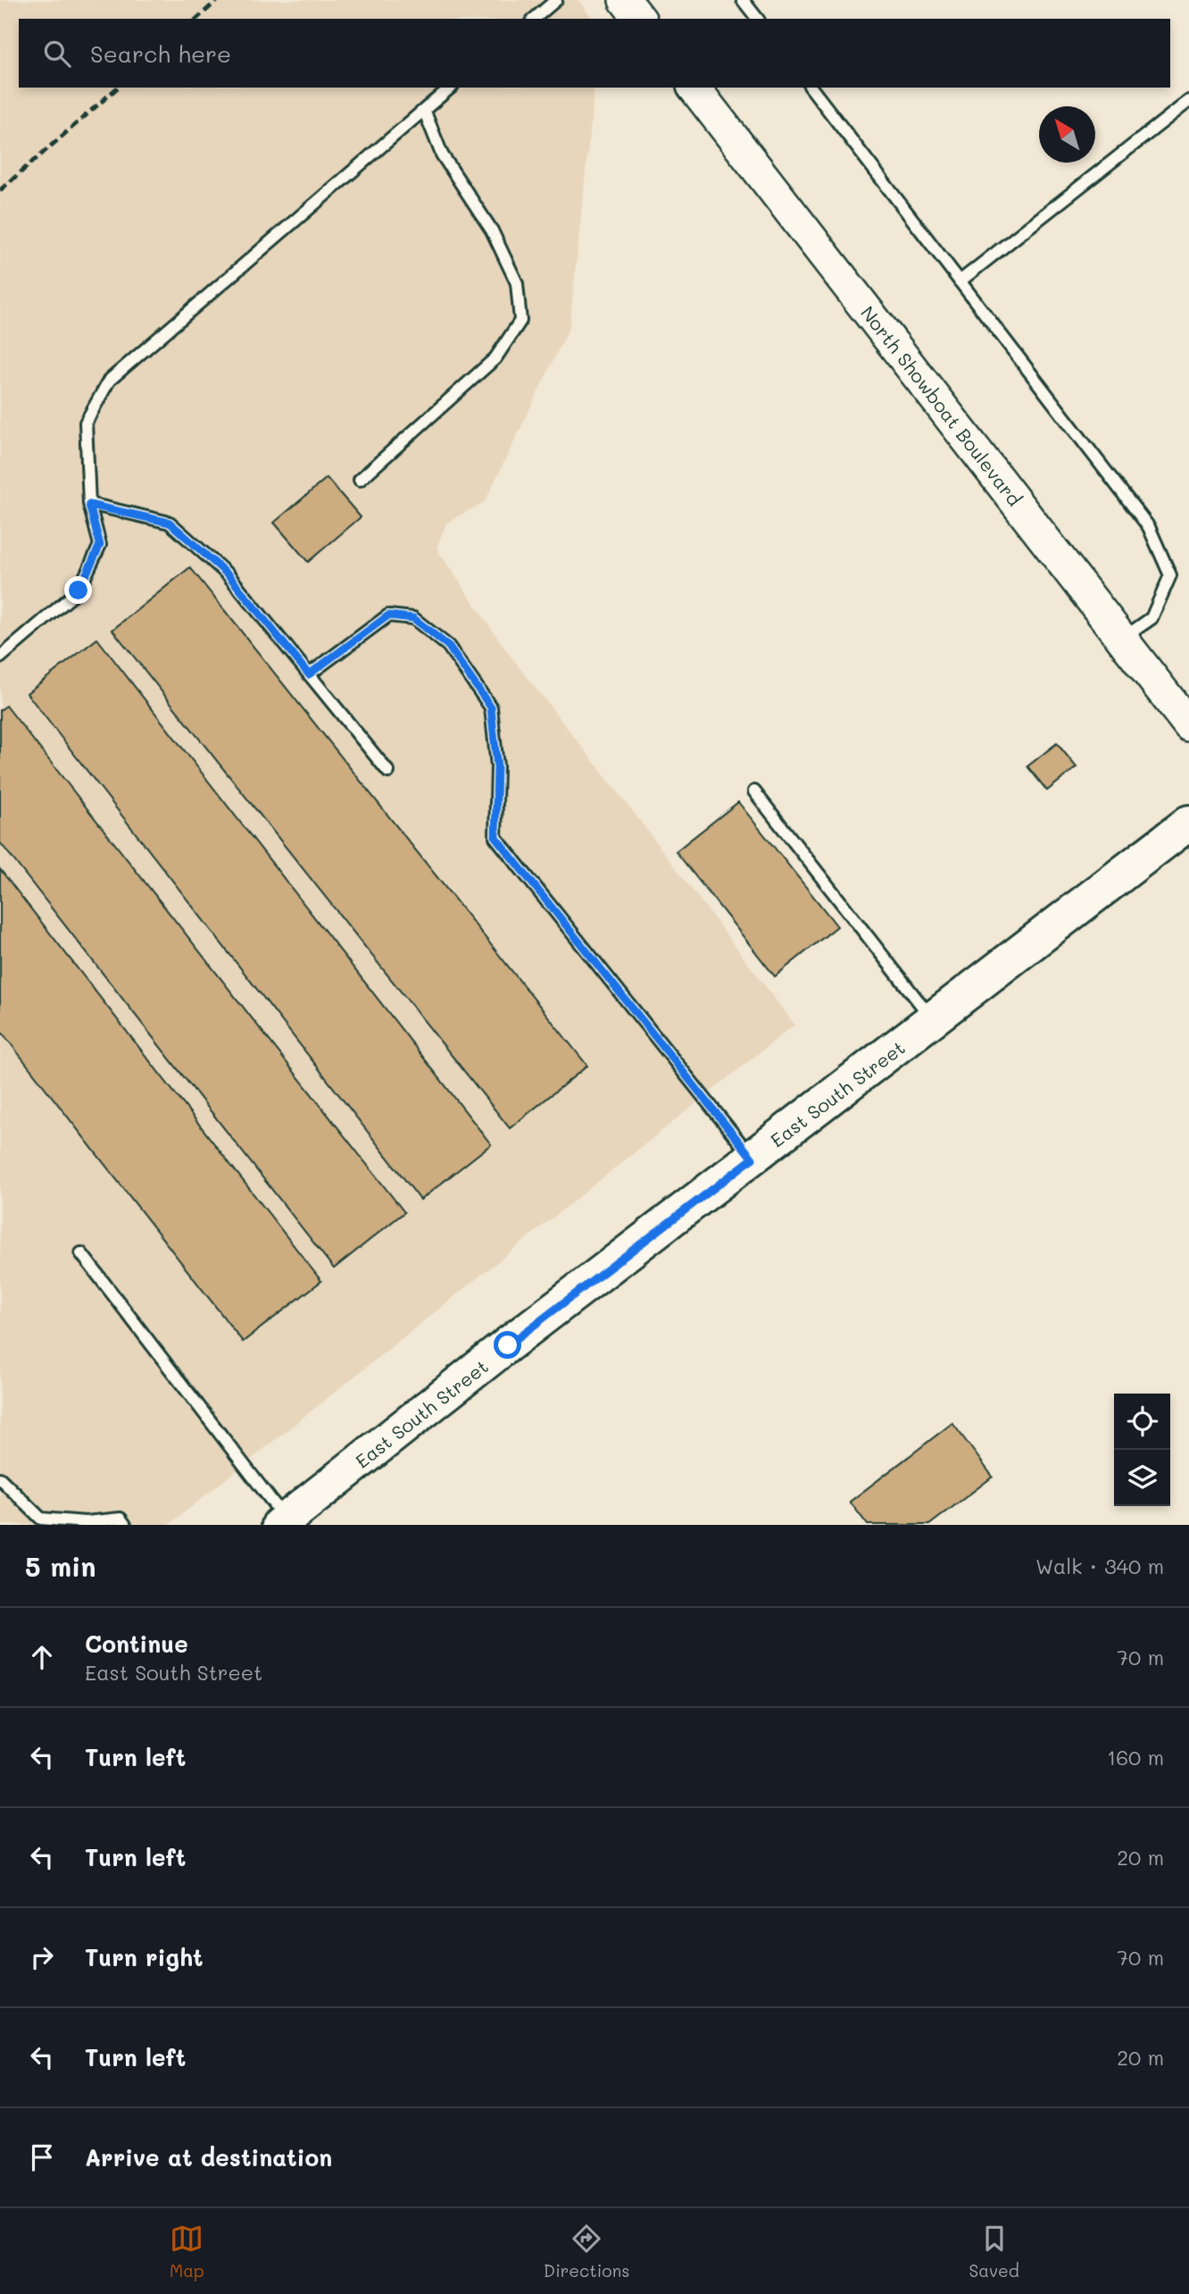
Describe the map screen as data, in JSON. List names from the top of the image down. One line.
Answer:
{"streets":{"main road":["North Showboat Boulevard","East South Street"]},"north":"top left","page":{"search":"Search here","heading":["5 min","Walk · 340 m"],"list":[["Continue","East South Street","70 m"],["Turn left","160 m"],["Turn left","20 m"],["Turn right","70 m"],["Turn left","20 m"],"Arrive at destination"],"nav":["Map","Directions","Saved"]}}
